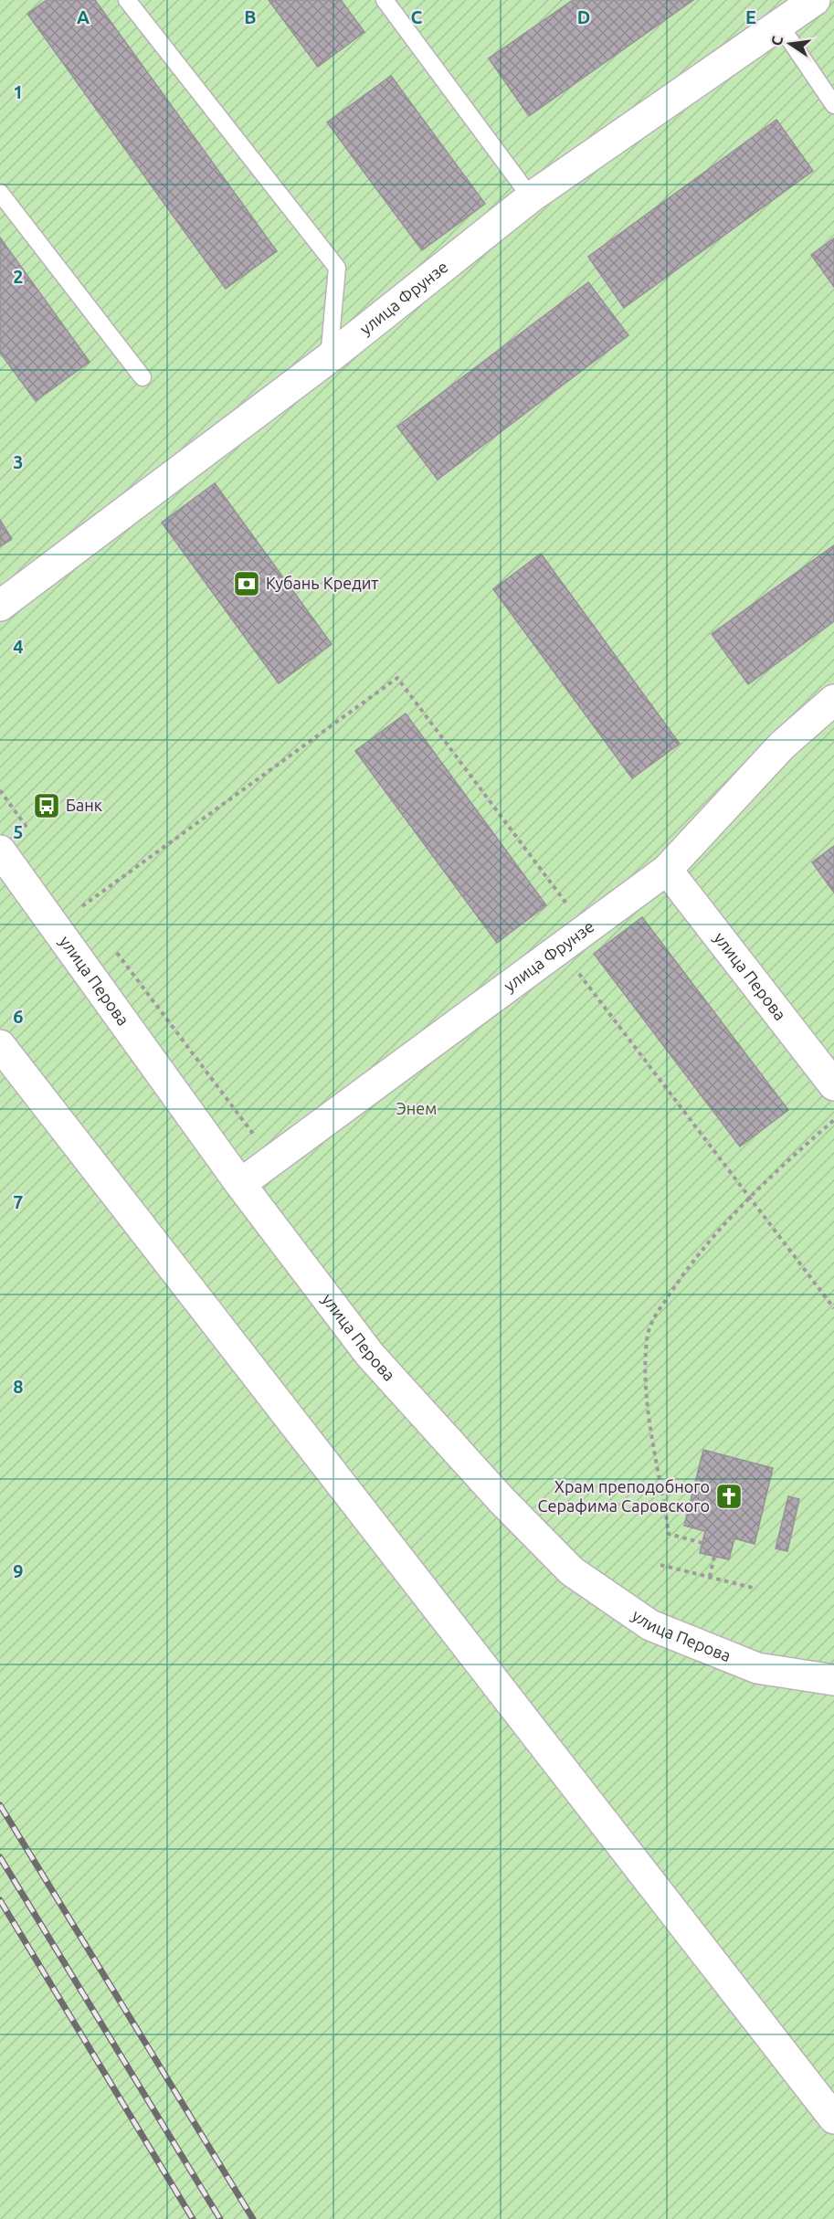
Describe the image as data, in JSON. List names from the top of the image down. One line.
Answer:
{"streets":{"main road":["улица Фрунзе","улица Перова"]},"crossings":[["улица Фрунзе","улица Перова"]],"parks":["Энем"],"places":{"bank":["Кубань Кредит"],"bus stop":["Банк"],"church":["Храм преподобного Серафима Саровского"]},"north":"left","grid":{"columns":["A","B","C","D","E"],"rows":["1","2","3","4","5","6","7","8","9"]}}
